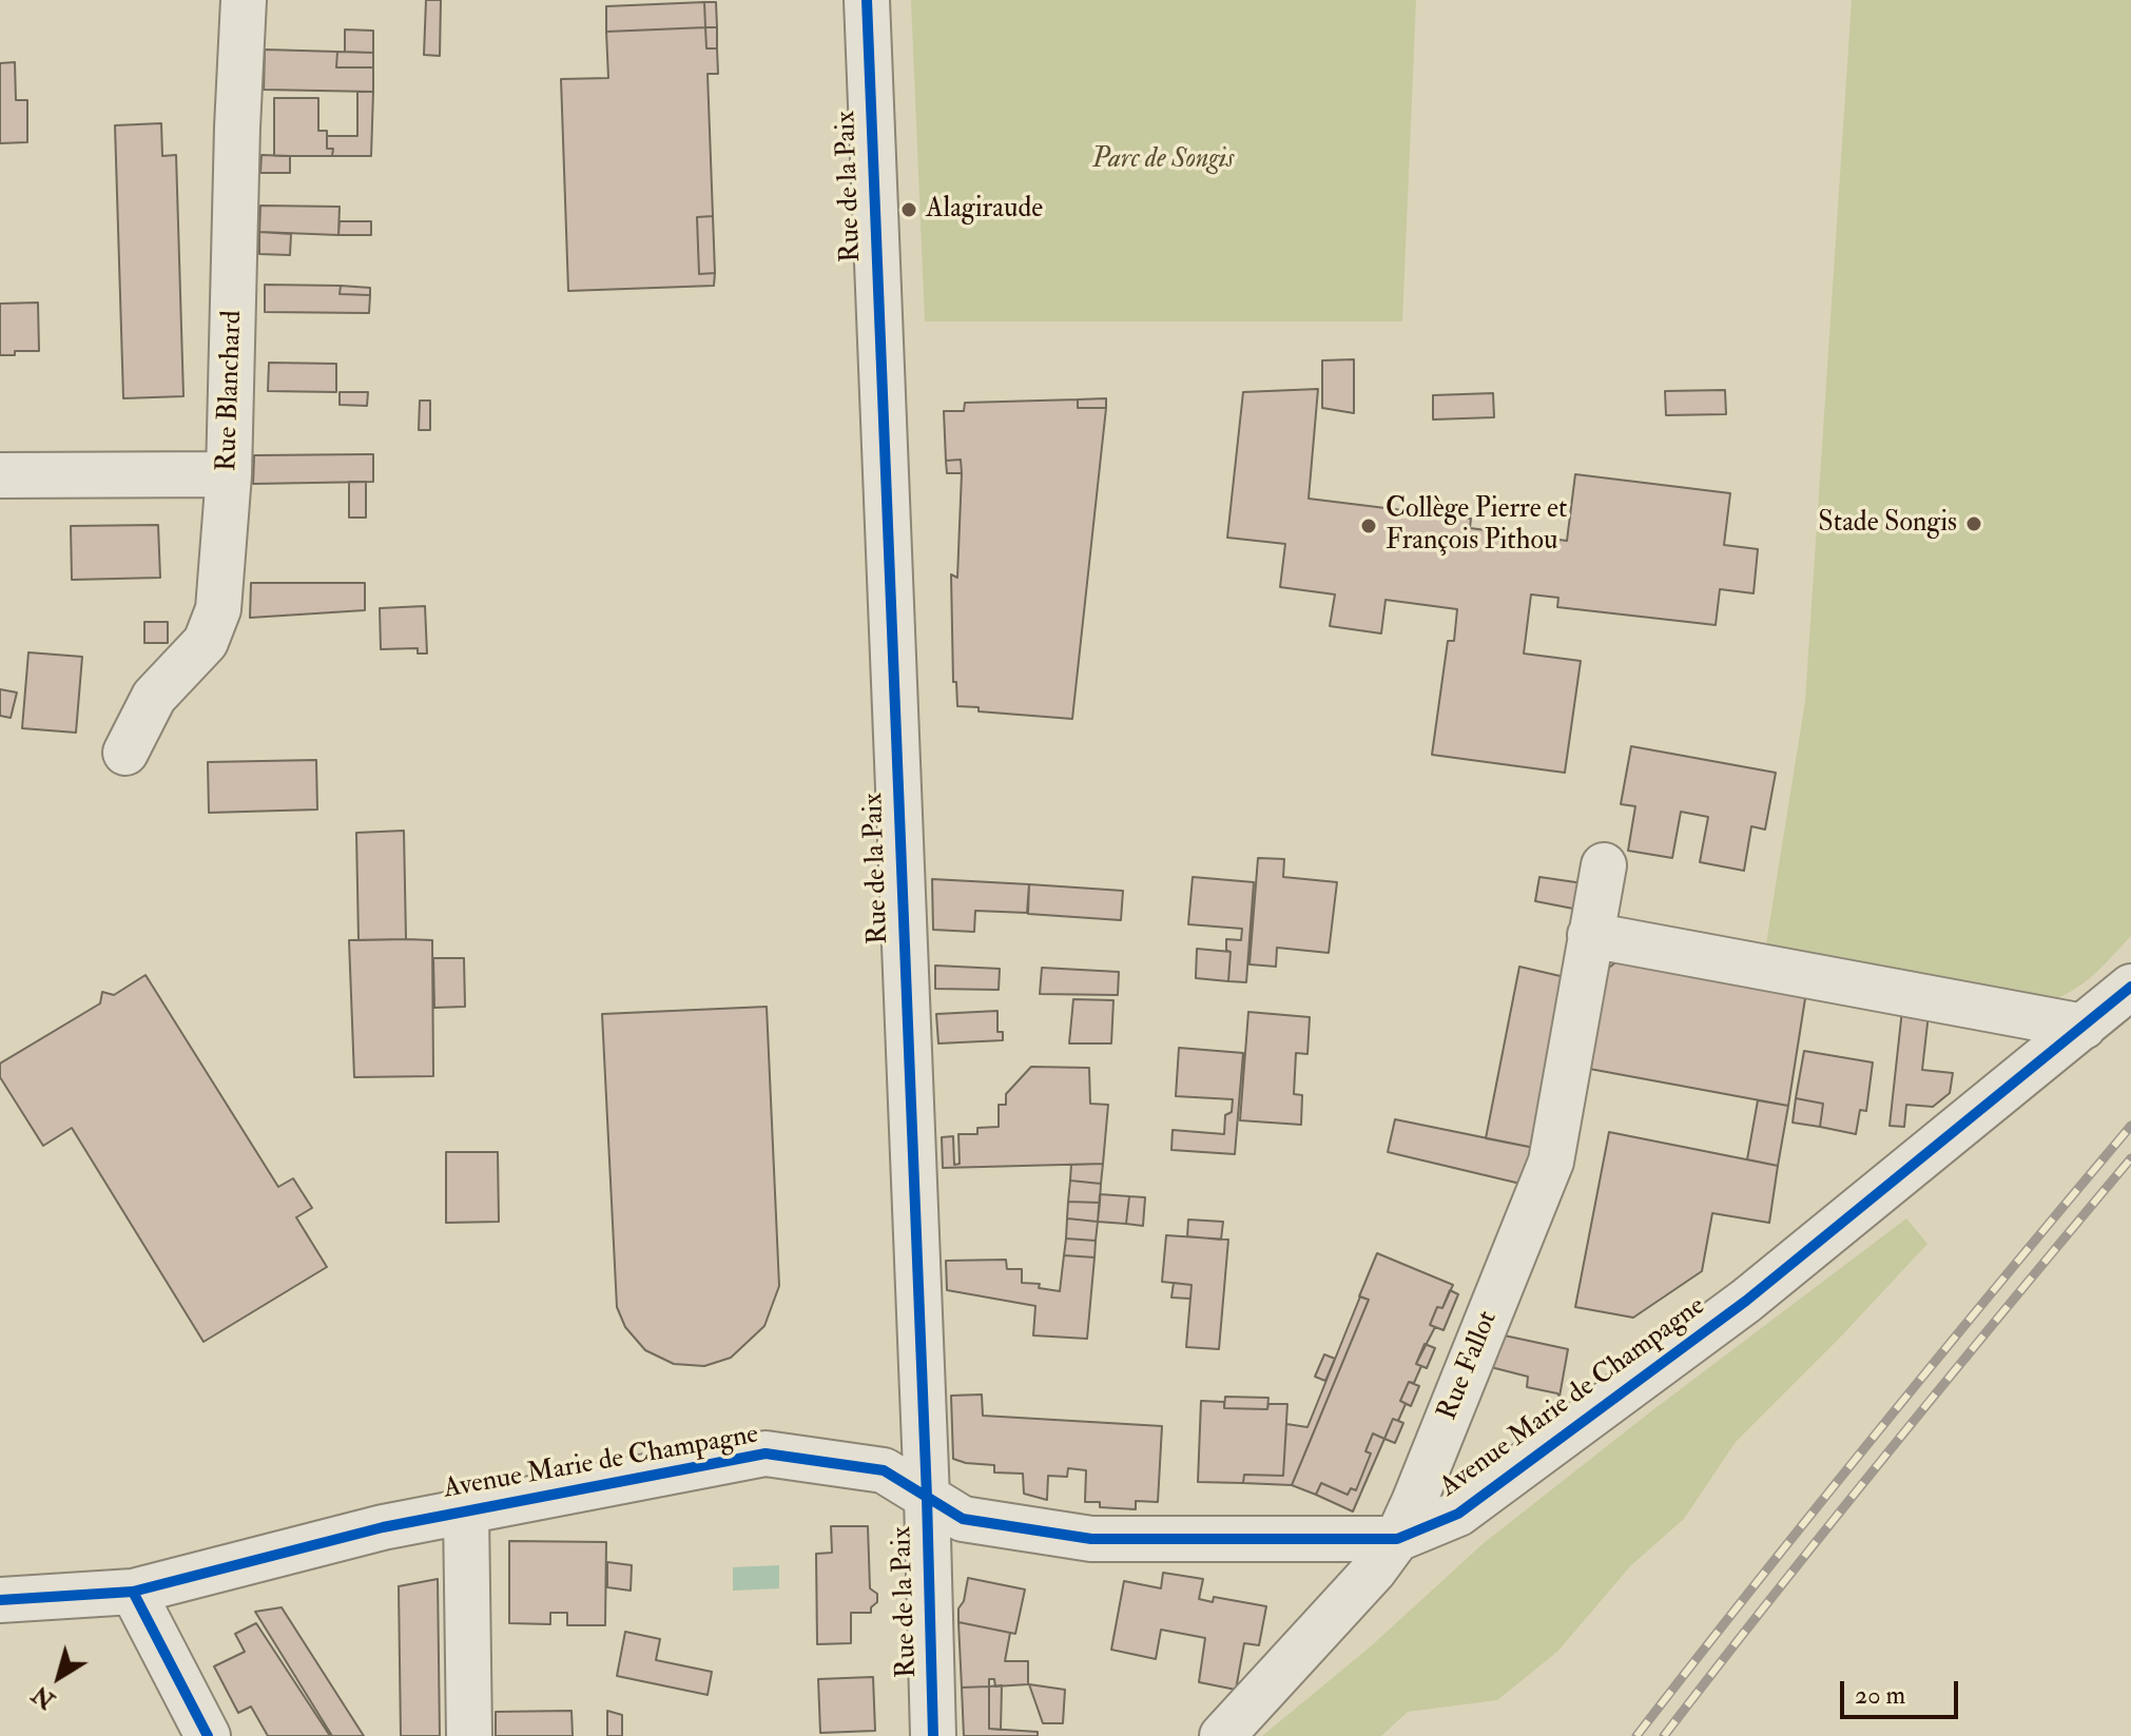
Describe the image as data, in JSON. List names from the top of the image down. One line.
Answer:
{"streets":{"street":["Rue de la Paix","Rue Blanchard","Rue Fallot","Avenue Marie de Champagne"]},"crossings":[["Rue de la Paix","Avenue Marie de Champagne"],["Rue Fallot","Avenue Marie de Champagne"]],"parks":["Parc de Songis"],"places":["Alagiraude","Stade Songis","Collège Pierre et François Pithou"],"scale_bar":"20 m","north":"bottom left"}
